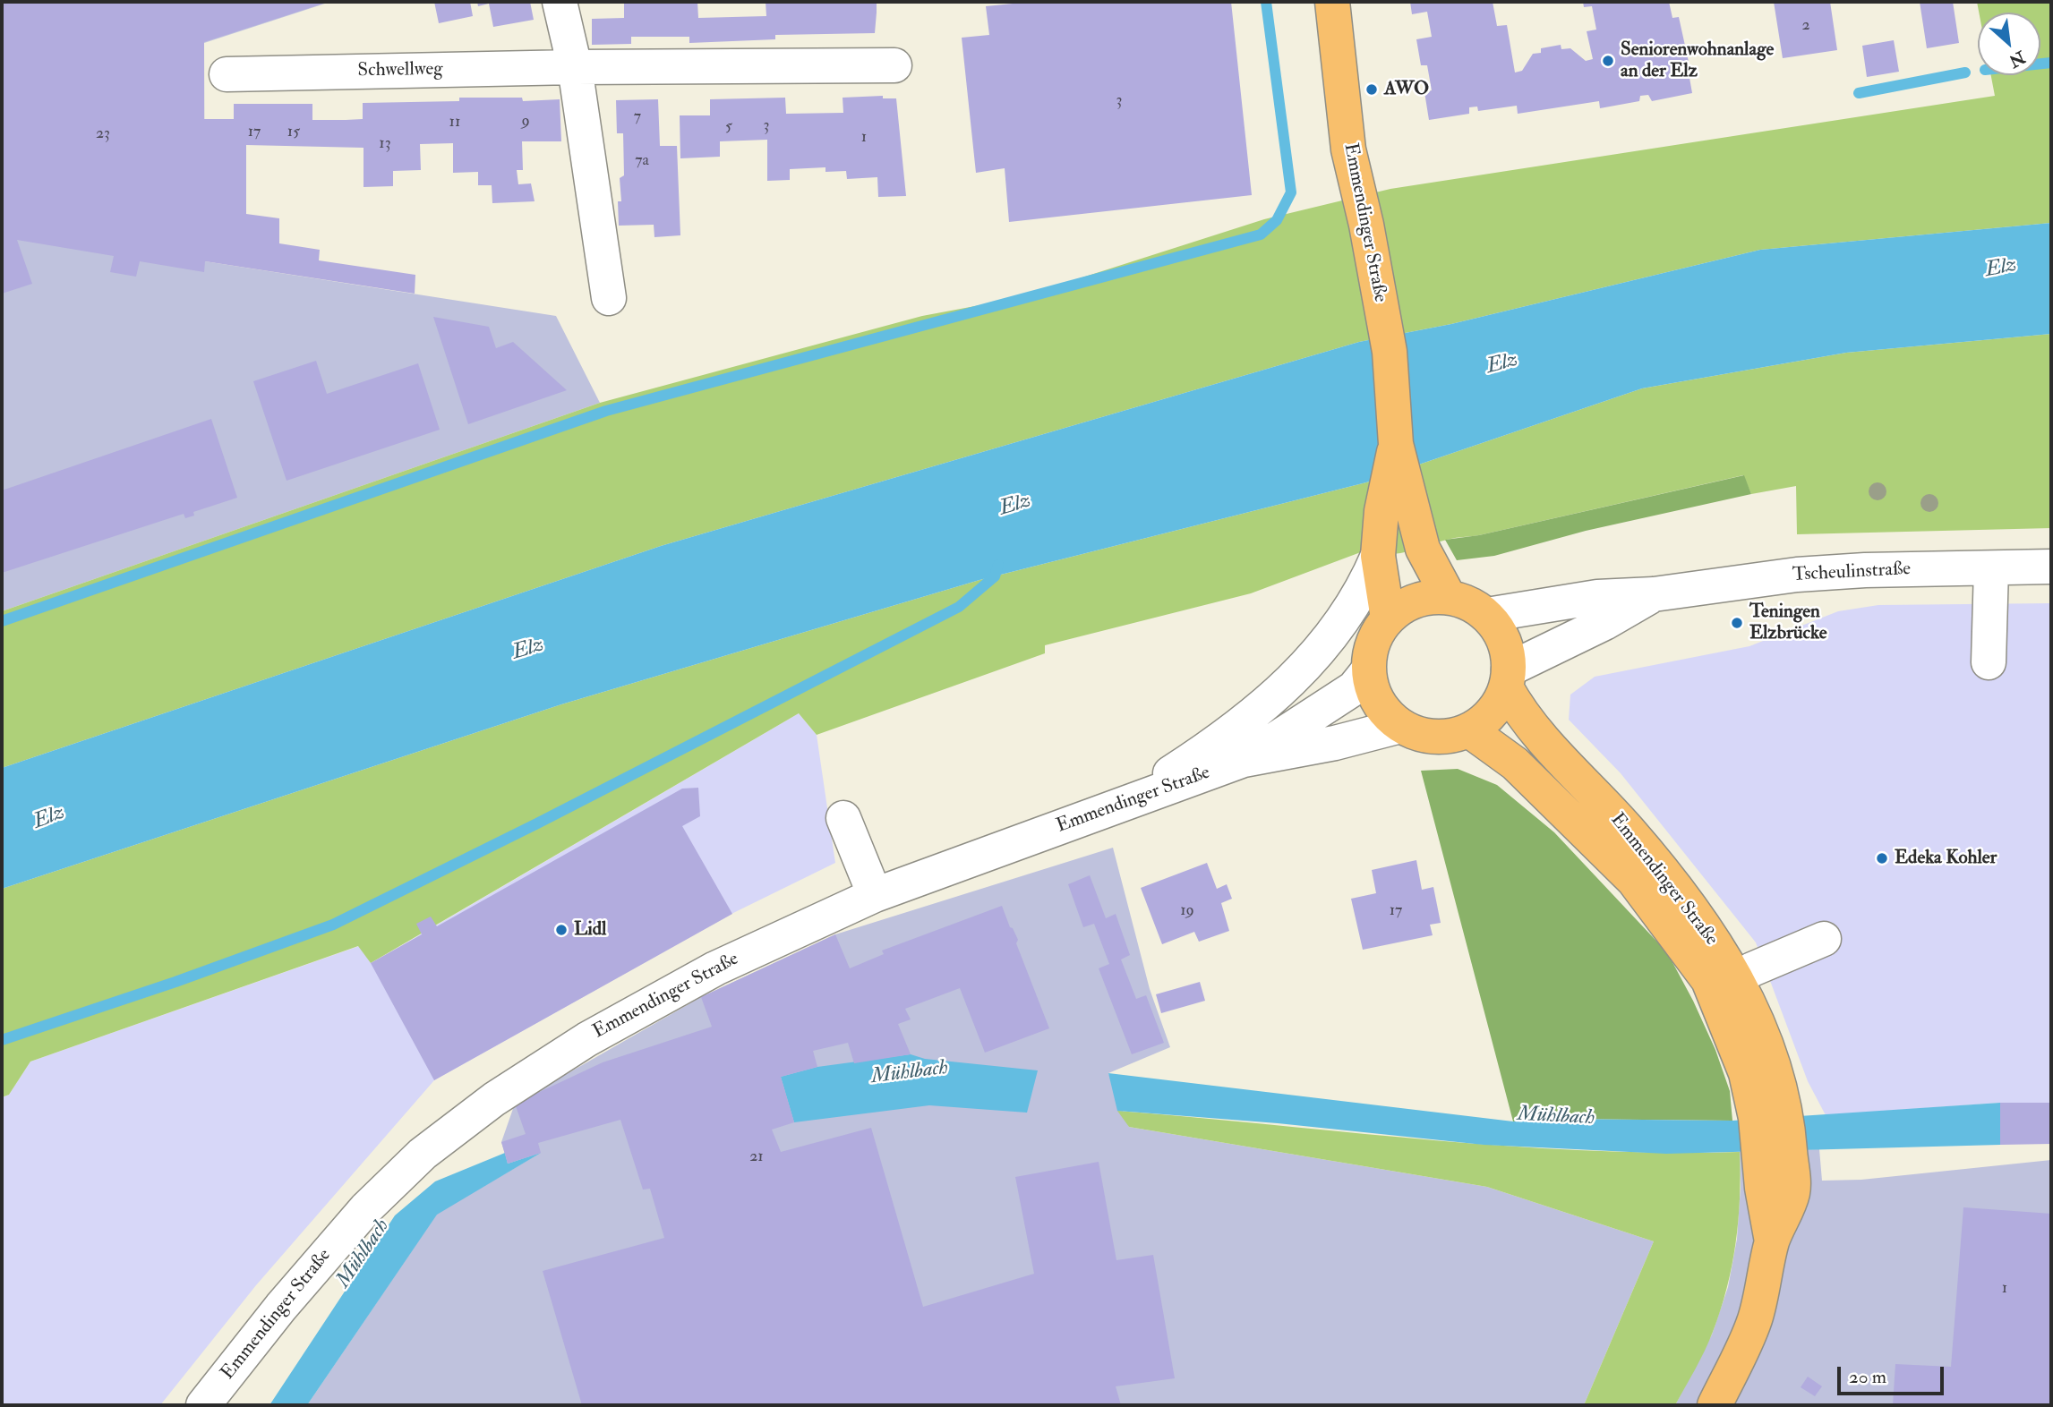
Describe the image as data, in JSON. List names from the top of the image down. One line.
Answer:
{"streets":{"main road":["Emmendinger Straße"],"street":["Schwellweg","Tscheulinstraße"]},"crossings":[["Emmendinger Straße","Tscheulinstraße"]],"water":["Elz","Mühlbach"],"places":["Seniorenwohnanlage an der Elz","AWO","Teningen Elzbrücke","Edeka Kohler","Lidl"],"house_numbers":["2","3","7","9","11","3","5","17","15","23","1","13","7a","19","17","21","1"],"scale_bar":"20 m","north":"bottom right"}
